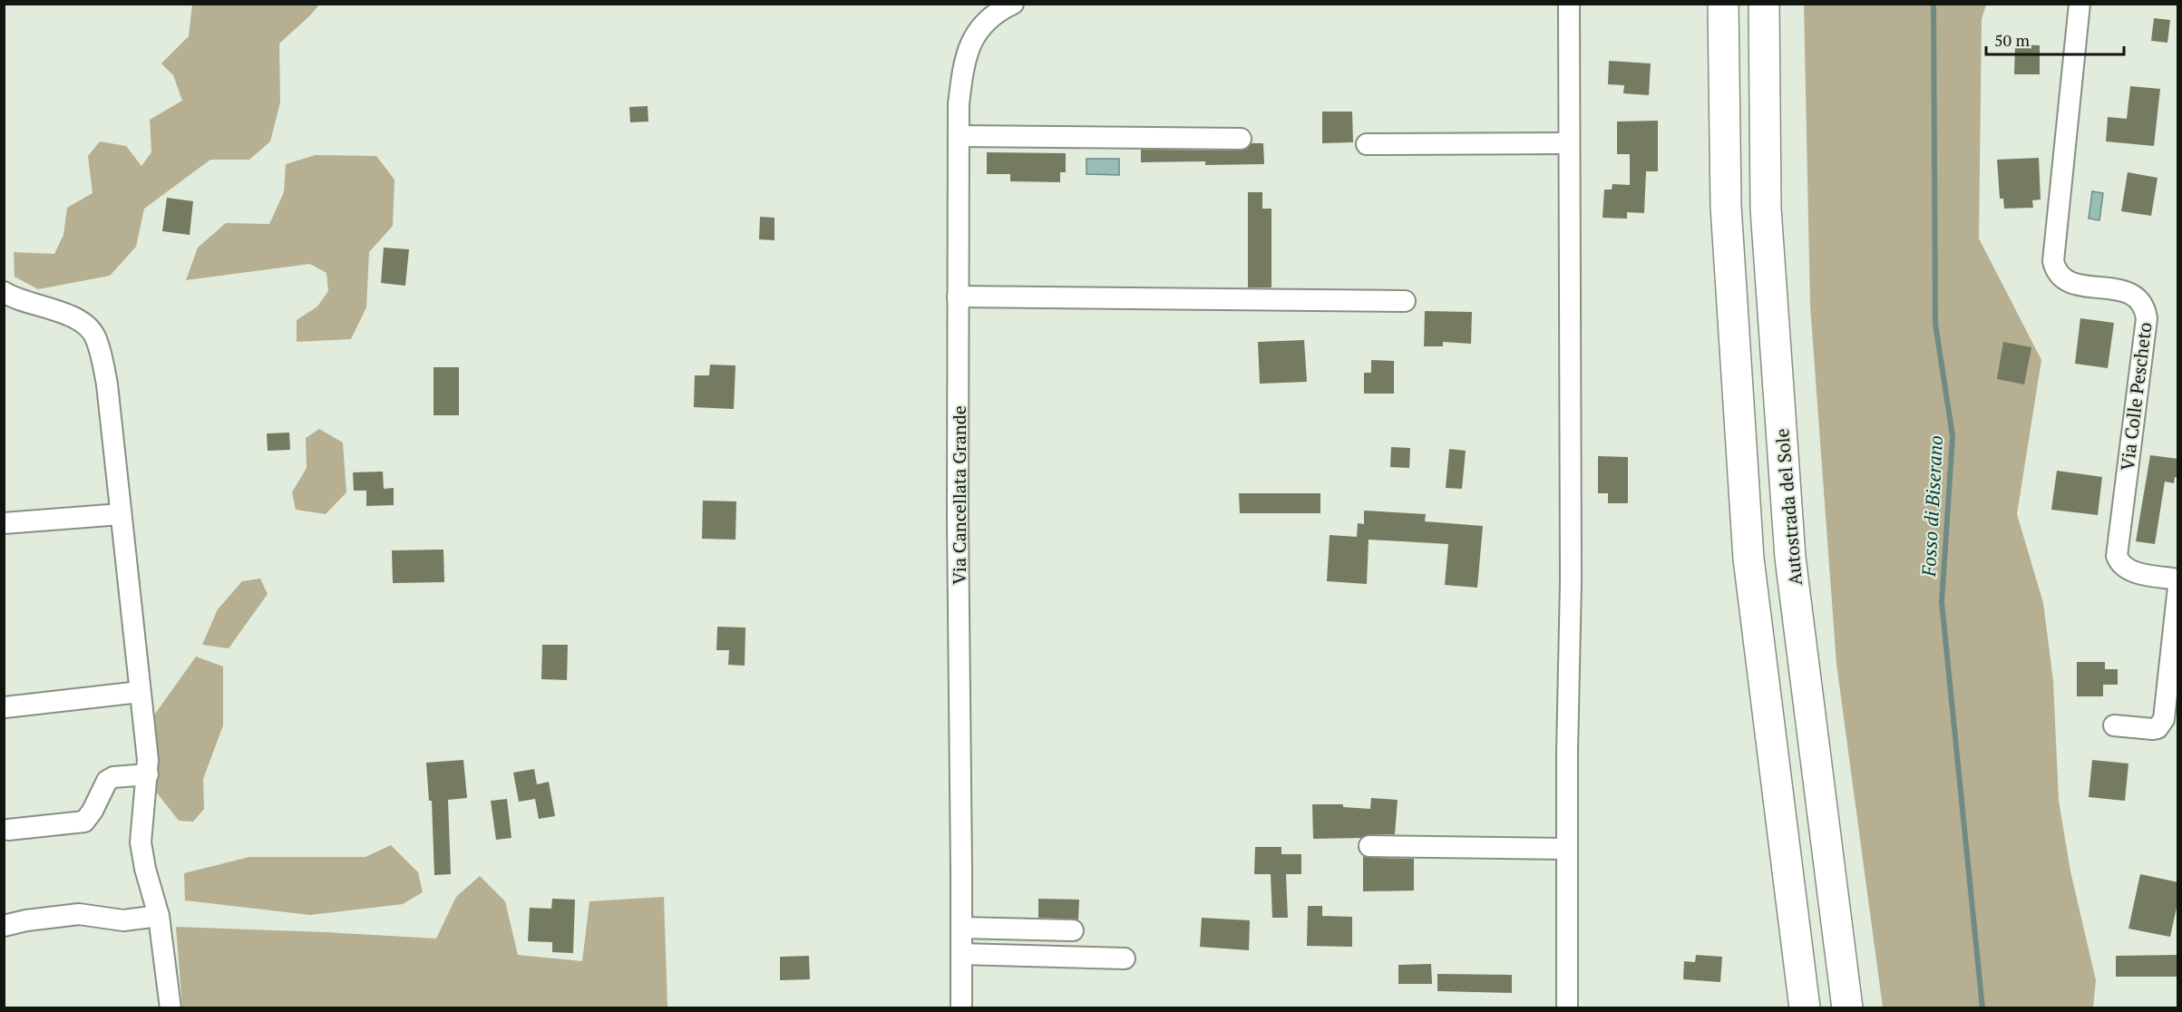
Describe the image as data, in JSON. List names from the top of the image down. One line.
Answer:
{"streets":{"highway":["Autostrada del Sole"],"street":["Via Colle Pescheto","Via Cancellata Grande"]},"water":["Fosso di Biserano"],"scale_bar":"50 m"}
